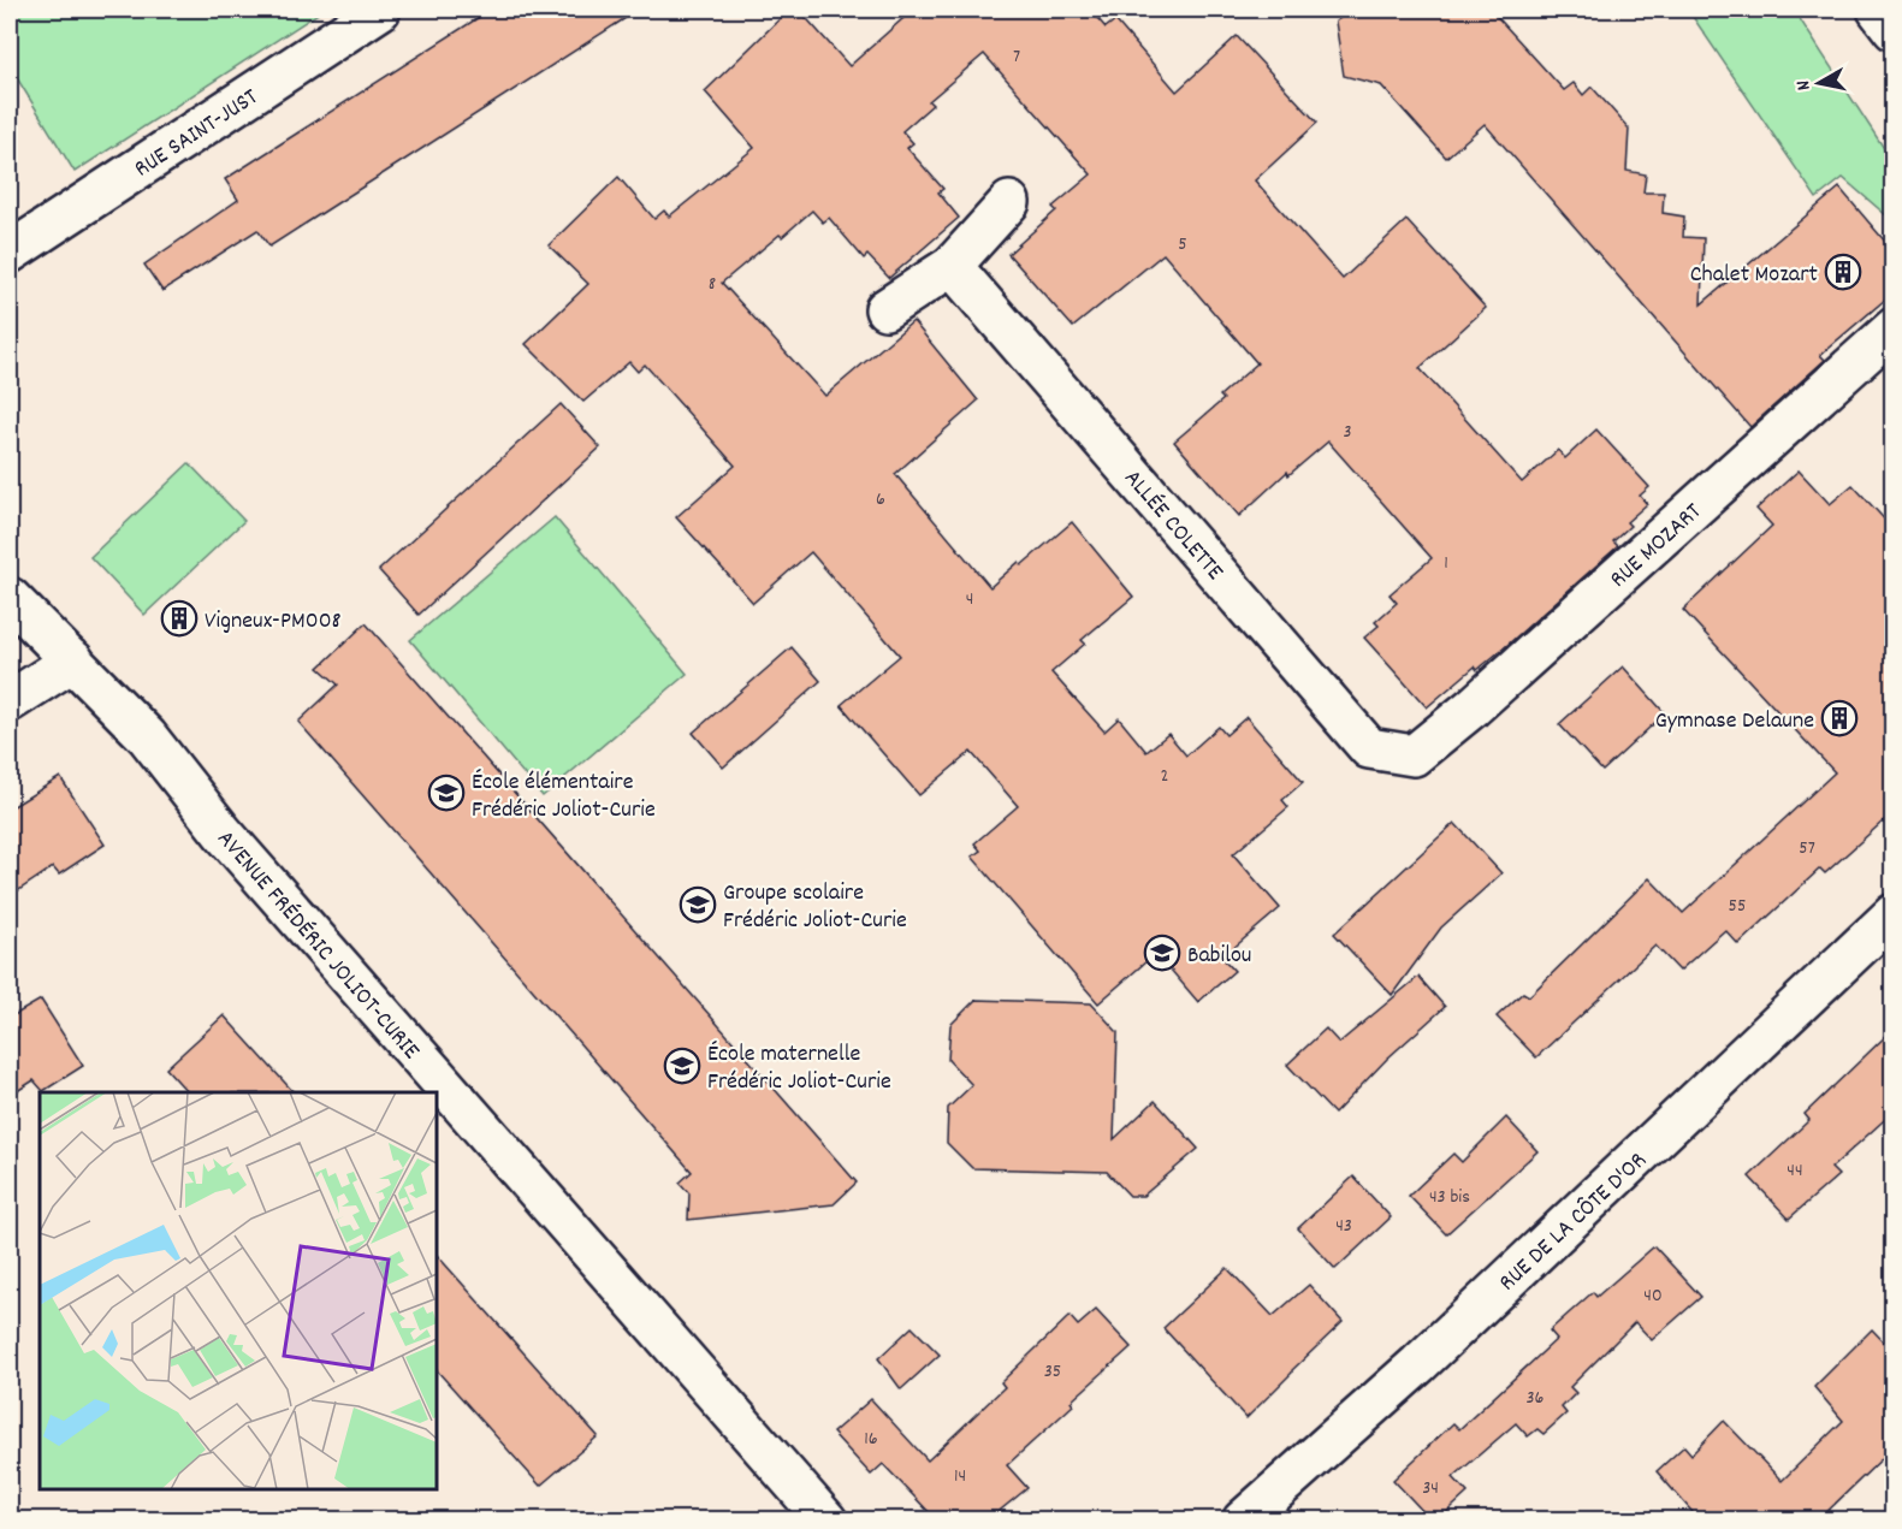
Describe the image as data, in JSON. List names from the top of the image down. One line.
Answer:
{"streets":{"street":["RUE SAINT-JUST","ALLÉE COLETTE","RUE MOZART","AVENUE FRÉDÉRIC JOLIOT-CURIE","RUE DE LA CÔTE D'OR"]},"crossings":[["ALLÉE COLETTE","RUE MOZART"]],"places":{"building":["Chalet Mozart","Vigneux-PM008","Gymnase Delaune"],"school or university":["École élémentaire Frédéric Joliot-Curie","Groupe scolaire Frédéric Joliot-Curie","Babilou","École maternelle Frédéric Joliot-Curie"]},"house_numbers":["7","5","8","3","6","1","4","2","57","55","44","43 bis","43","40","35","36","16","14","34"],"north":"left"}
